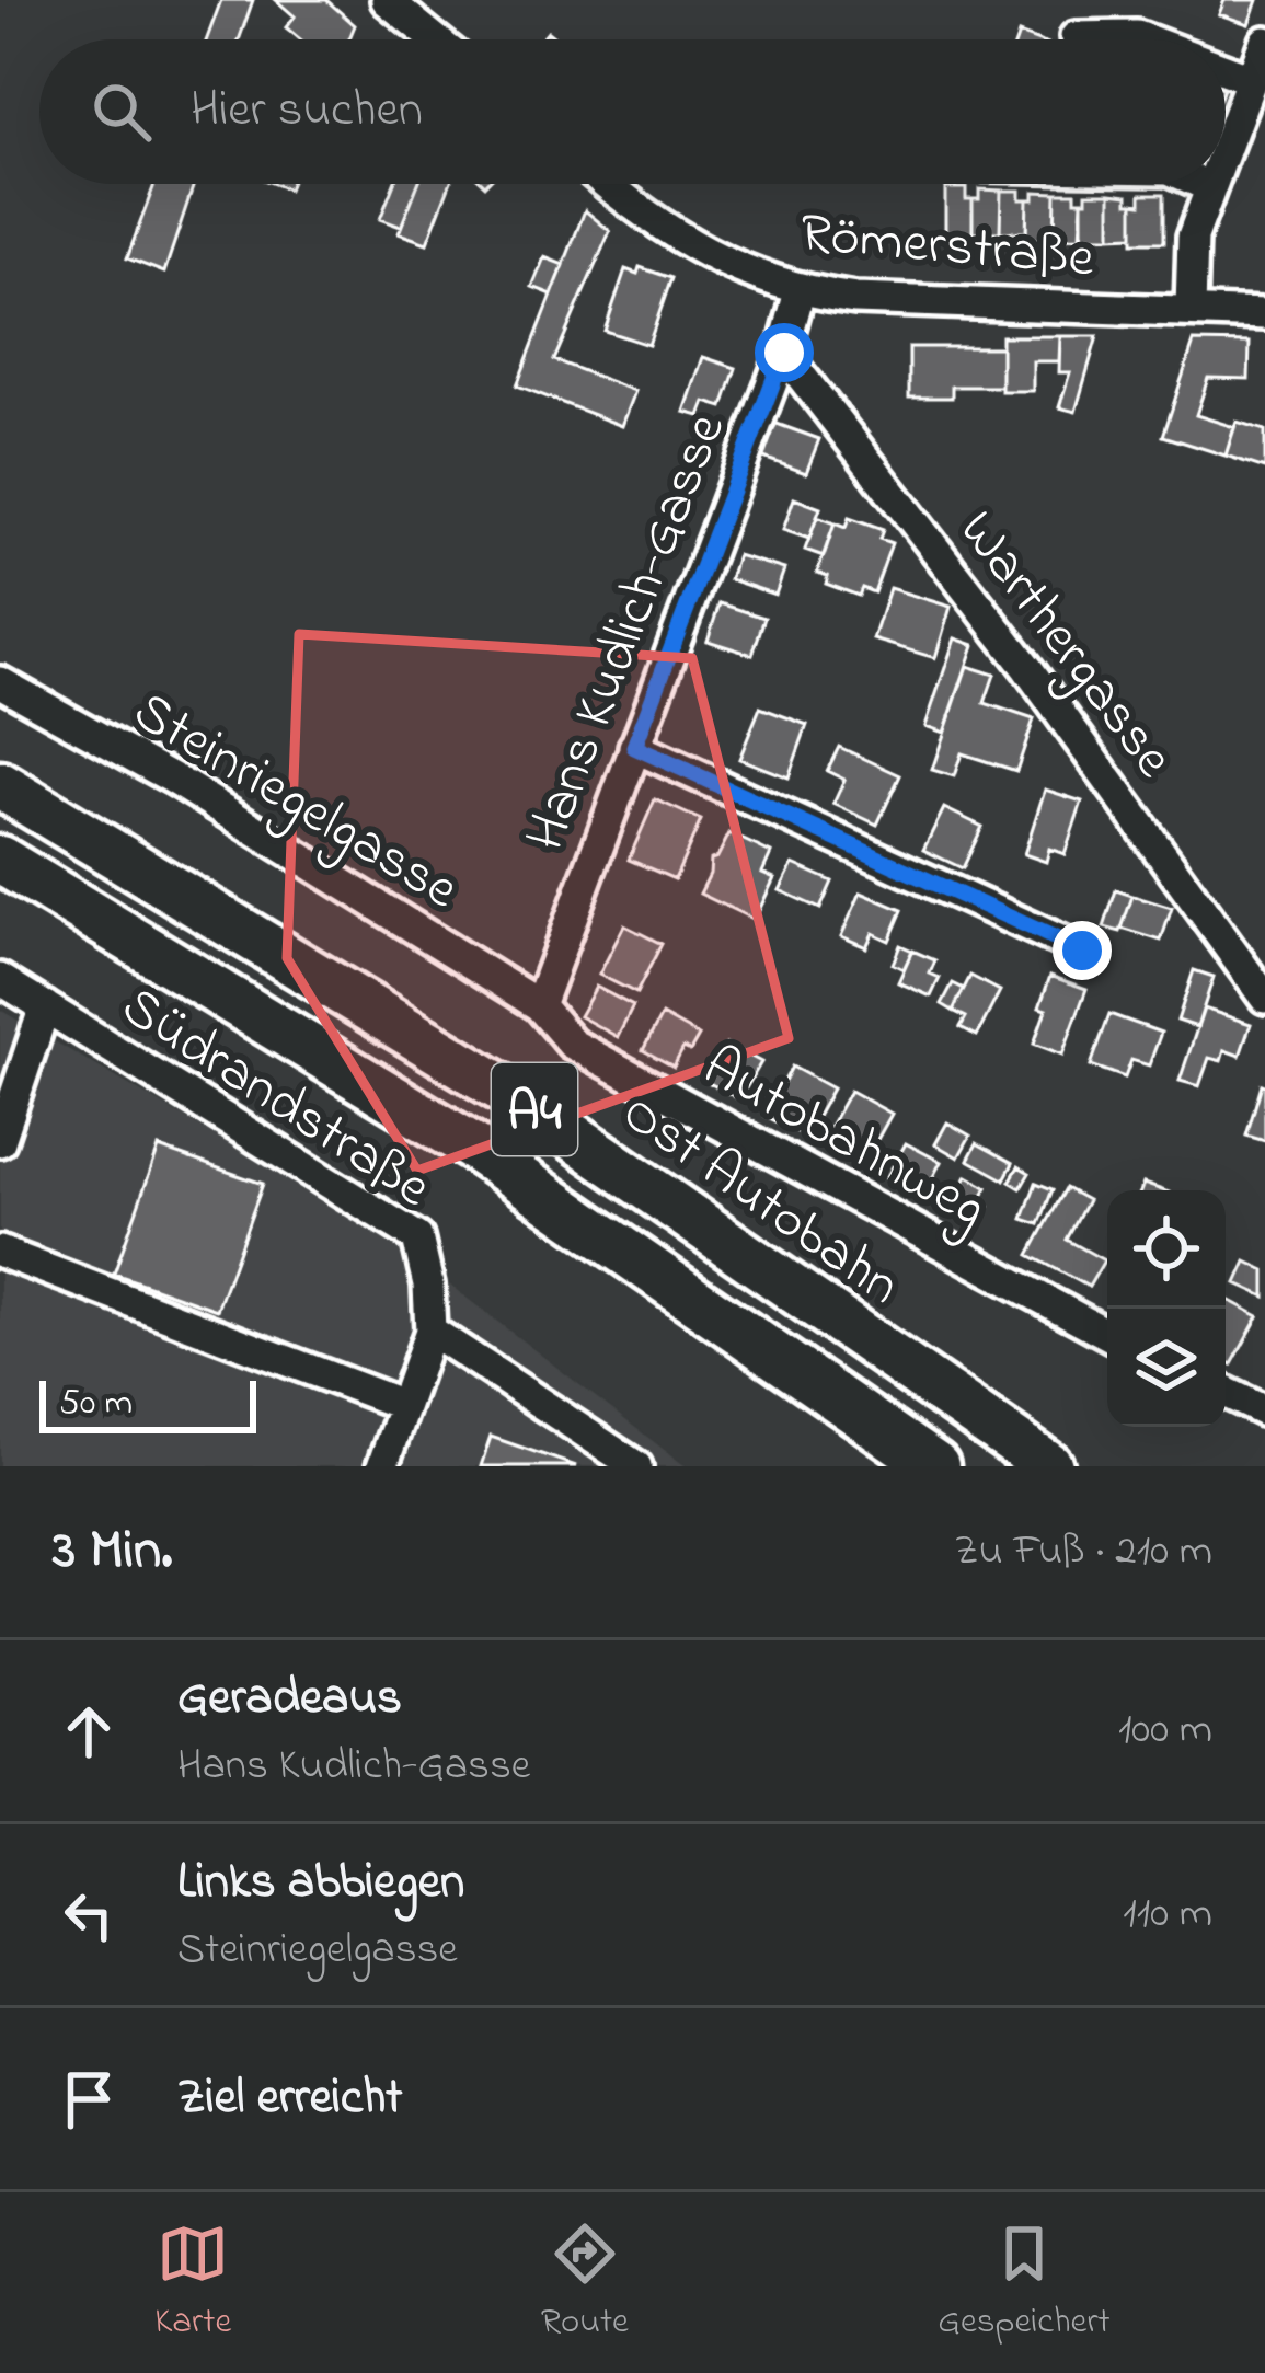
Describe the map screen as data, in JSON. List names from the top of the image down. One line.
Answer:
{"streets":{"highway":["A4","Ost Autobahn"],"street":["Römerstraße","Hans Kudlich-Gasse","Warthergasse","Steinriegelgasse","Südrandstraße","Autobahnweg"]},"crossings":[["Römerstraße","Hans Kudlich-Gasse"],["Hans Kudlich-Gasse","Warthergasse"],["Hans Kudlich-Gasse","Steinriegelgasse"],["Hans Kudlich-Gasse","Autobahnweg"],["Steinriegelgasse","Autobahnweg"]],"scale_bar":"50 m","page":{"search":"Hier suchen","scale":"50 m","heading":["3 Min.","Zu Fuß · 210 m"],"list":[["Geradeaus","Hans Kudlich-Gasse","100 m"],["Links abbiegen","Steinriegelgasse","110 m"],"Ziel erreicht"],"nav":["Karte","Route","Gespeichert"]}}
